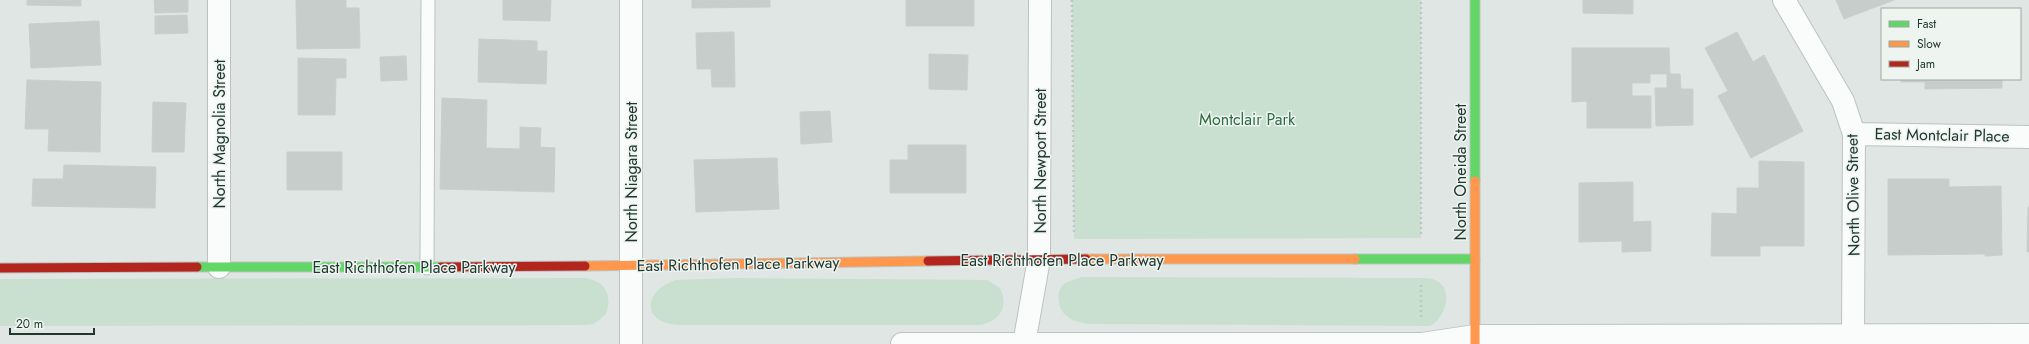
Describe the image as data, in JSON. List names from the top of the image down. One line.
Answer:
{"streets":{"street":["North Magnolia Street","East Montclair Place","North Newport Street","North Niagara Street","North Oneida Street","North Olive Street","East Richthofen Place Parkway"]},"crossings":[["North Magnolia Street","East Richthofen Place Parkway"],["East Montclair Place","North Olive Street"],["North Newport Street","East Richthofen Place Parkway"],["North Niagara Street","East Richthofen Place Parkway"],["North Oneida Street","East Richthofen Place Parkway"]],"parks":["Montclair Park"],"legend":["Fast","Slow","Jam"],"scale_bar":"20 m"}
